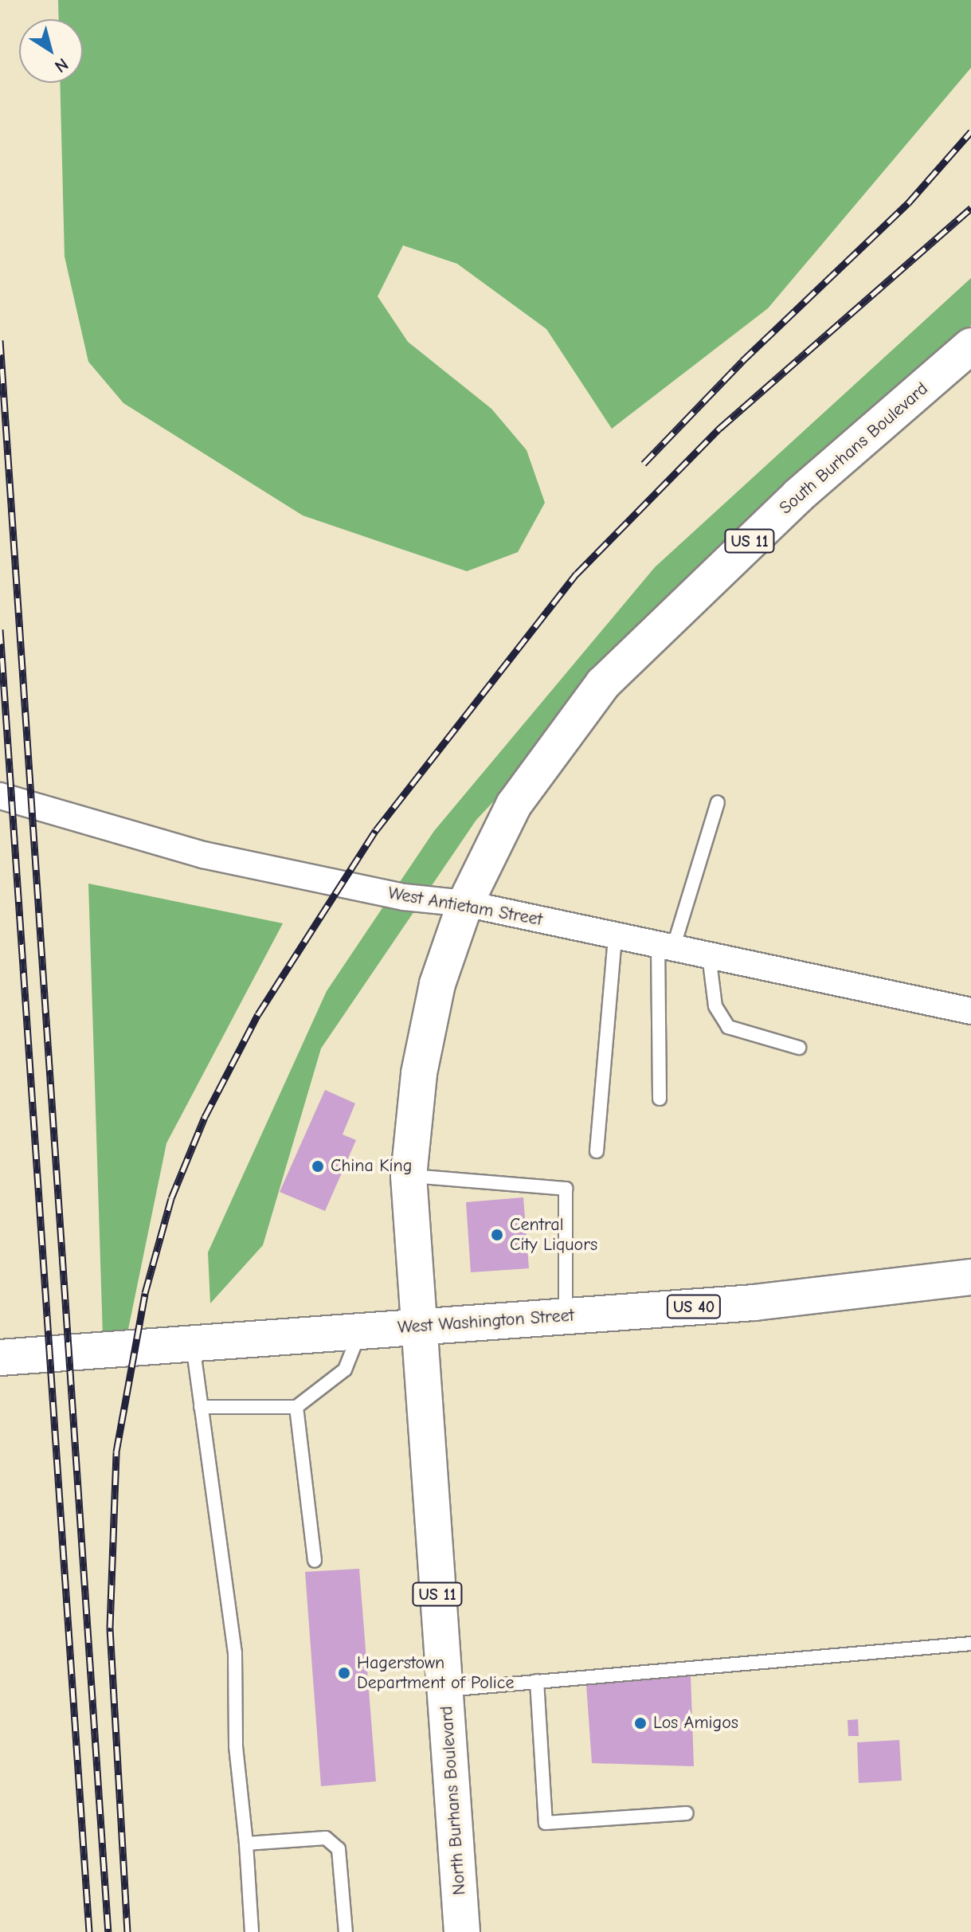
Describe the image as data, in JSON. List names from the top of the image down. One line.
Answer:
{"streets":{"main road":["South Burhans Boulevard","US 11","US 40","West Washington Street","North Burhans Boulevard"],"street":["West Antietam Street"]},"crossings":[["South Burhans Boulevard","West Antietam Street"],["South Burhans Boulevard","West Washington Street"],["South Burhans Boulevard","North Burhans Boulevard"],["West Washington Street","North Burhans Boulevard"]],"places":["China King","Central City Liquors","Hagerstown Department of Police","Los Amigos"],"north":"bottom right"}
